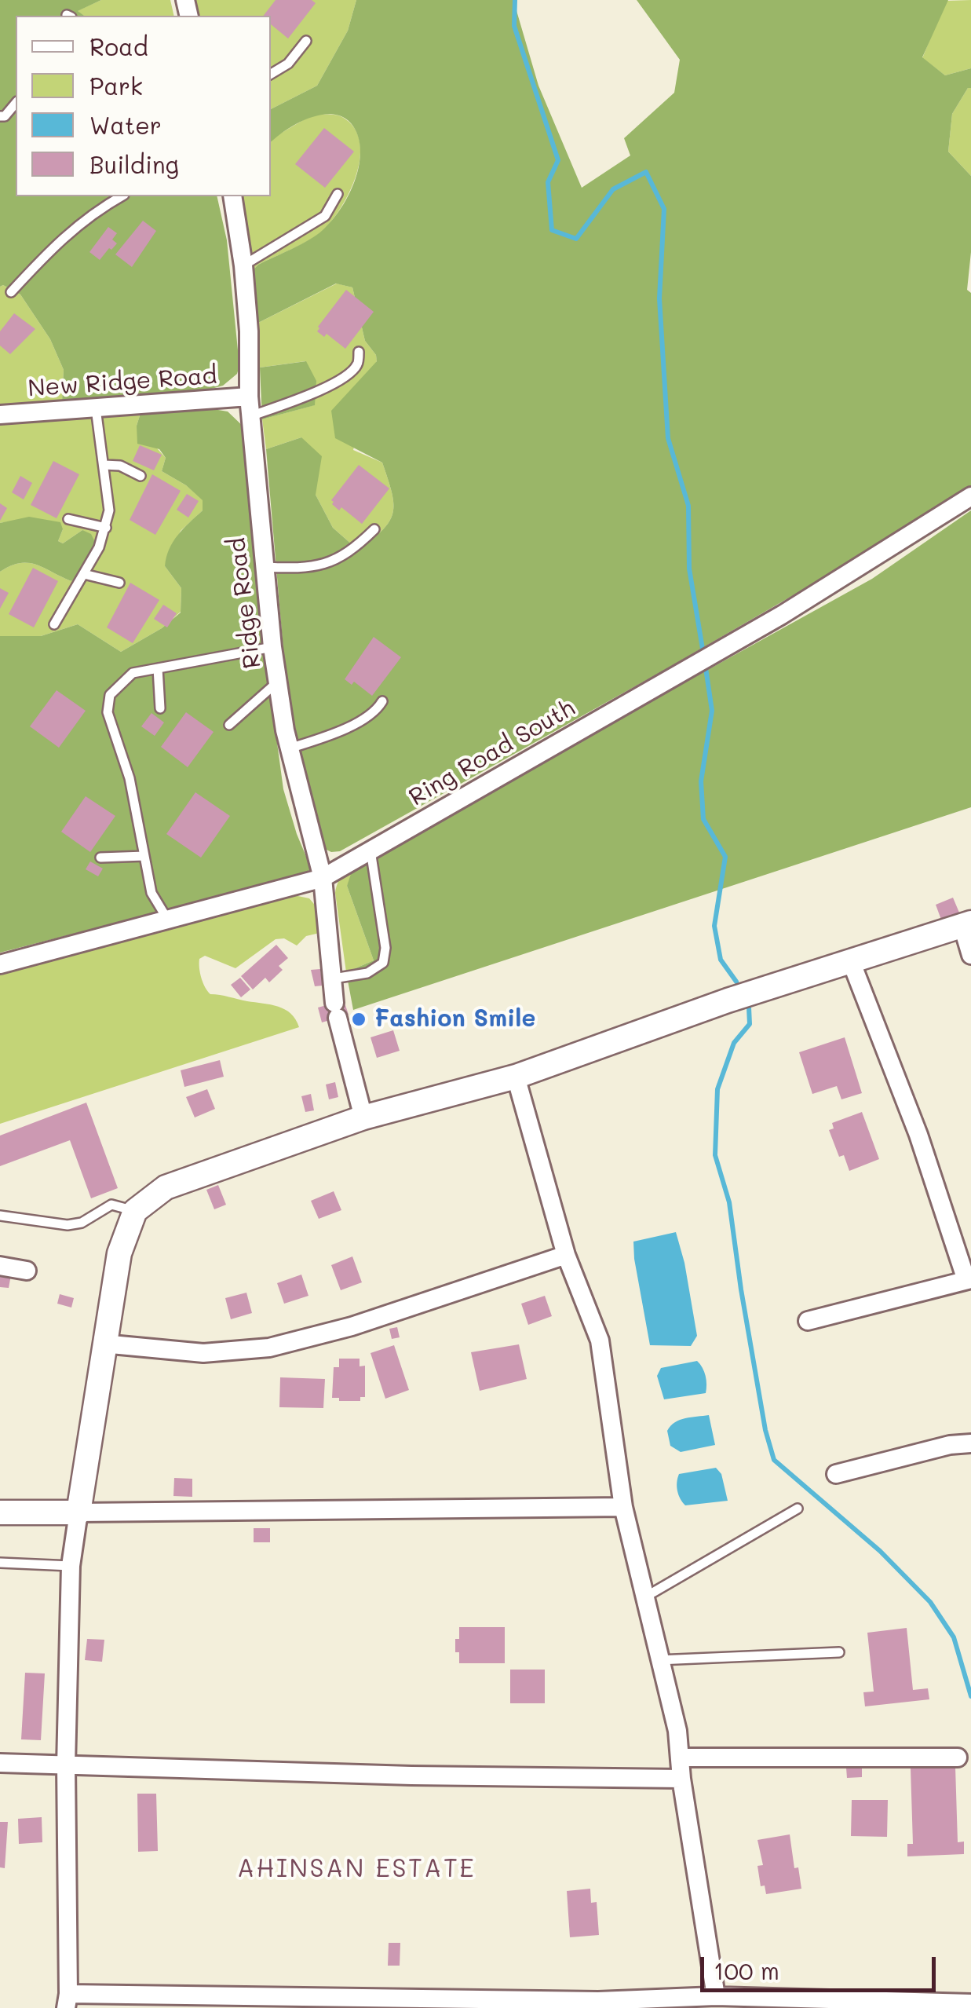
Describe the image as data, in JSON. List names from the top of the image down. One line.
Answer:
{"streets":{"street":["New Ridge Road","Ridge Road","Ring Road South"]},"crossings":[["New Ridge Road","Ridge Road"],["Ridge Road","Ring Road South"]],"districts":["AHINSAN ESTATE"],"places":["Fashion Smile"],"legend":["Road","Park","Water","Building"],"scale_bar":"100 m"}
